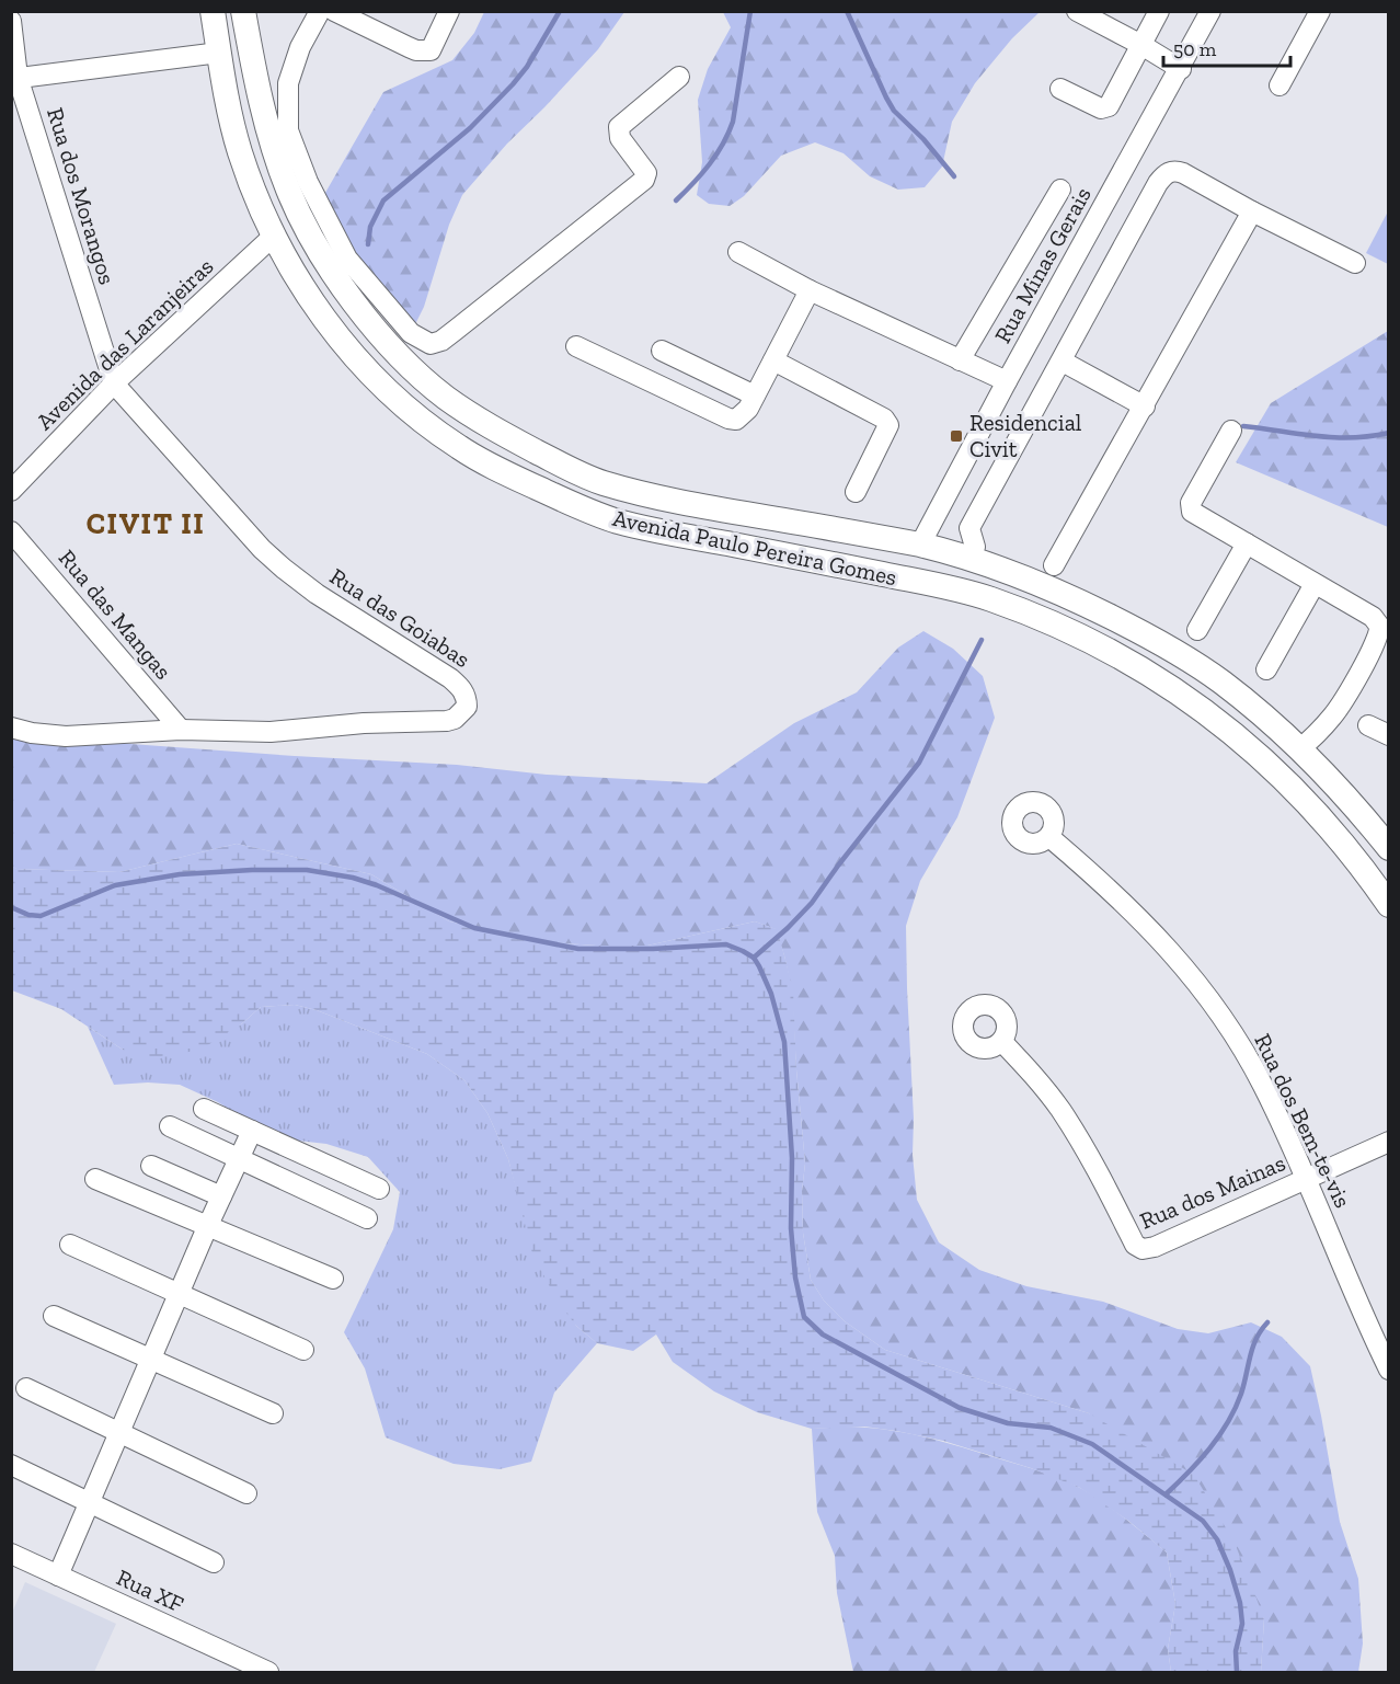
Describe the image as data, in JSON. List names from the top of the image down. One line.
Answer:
{"streets":{"main road":["Avenida Paulo Pereira Gomes"],"street":["Rua dos Morangos","Rua Minas Gerais","Avenida das Laranjeiras","Rua das Mangas","Rua das Goiabas","Rua dos Bem-te-vis","Rua dos Mainas","Rua XF"]},"crossings":[["Rua dos Morangos","Avenida das Laranjeiras"],["Rua dos Morangos","Rua das Goiabas"],["Rua Minas Gerais","Avenida Paulo Pereira Gomes"],["Avenida das Laranjeiras","Avenida Paulo Pereira Gomes"],["Avenida das Laranjeiras","Rua das Goiabas"],["Rua das Mangas","Rua das Goiabas"],["Rua dos Bem-te-vis","Rua dos Mainas"]],"districts":["CIVIT II"],"places":{"transit":["Residencial Civit"]},"scale_bar":"50 m"}
